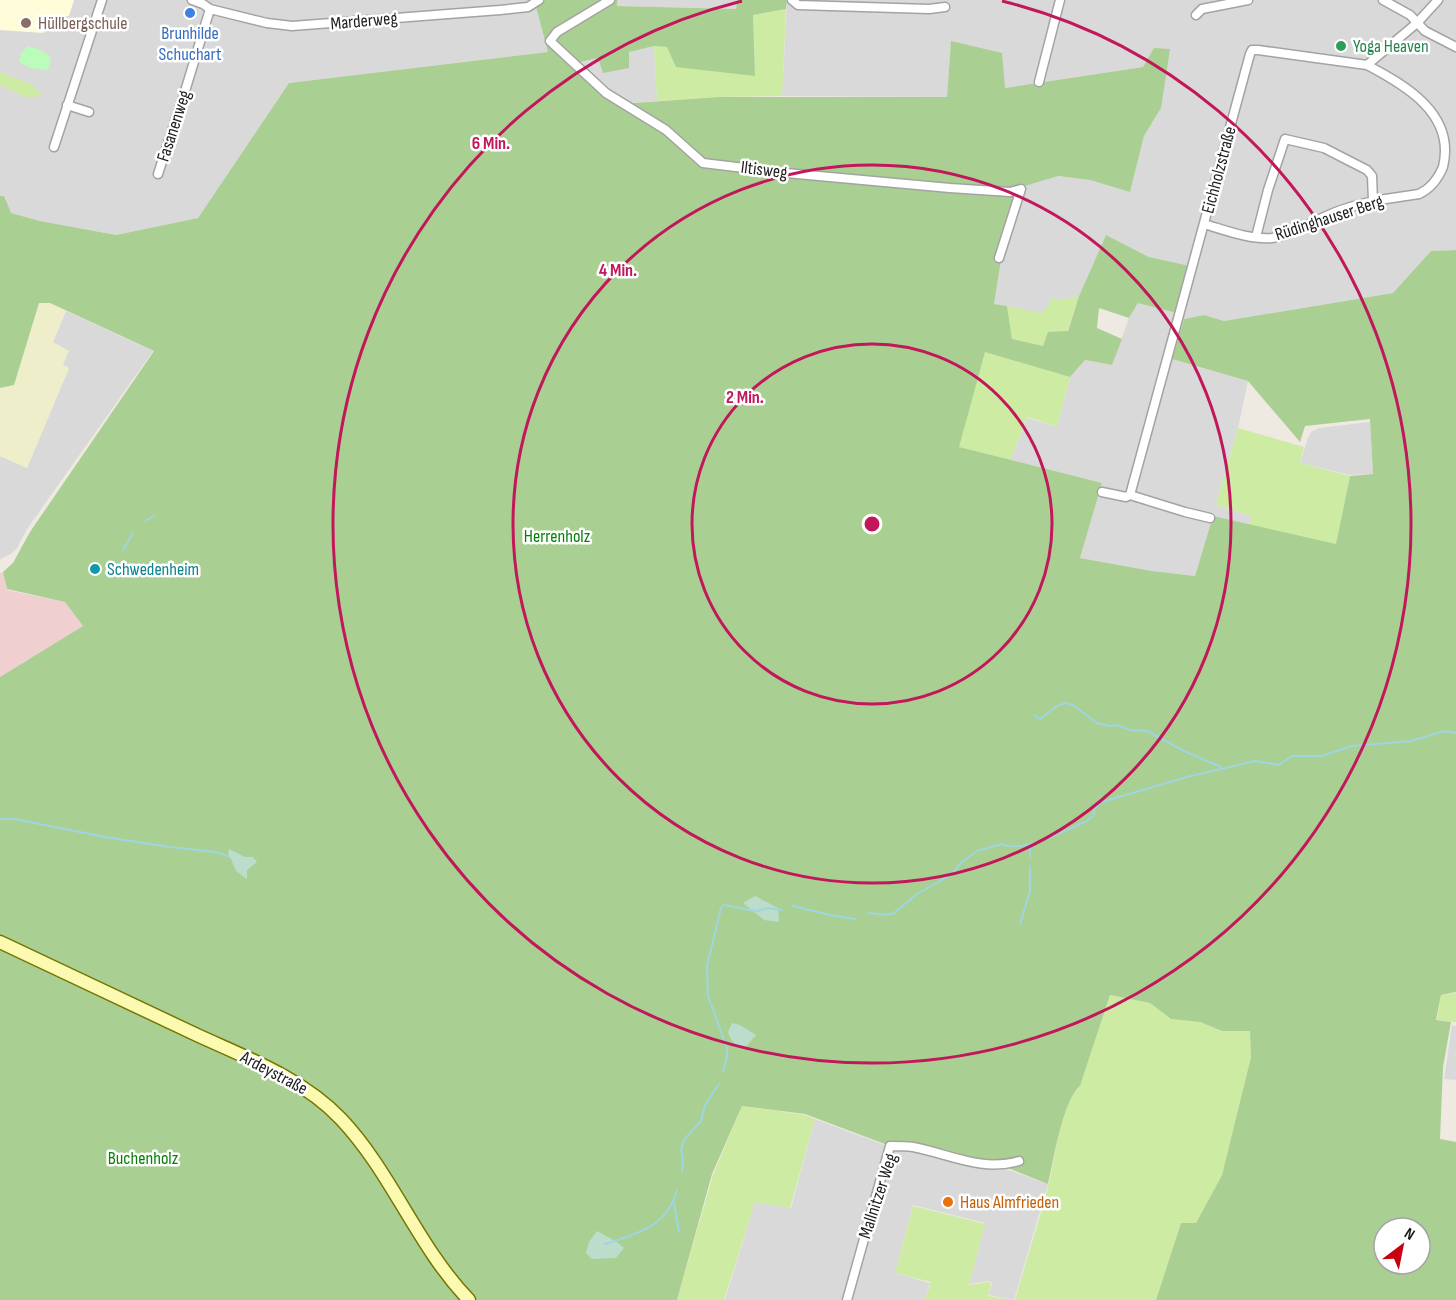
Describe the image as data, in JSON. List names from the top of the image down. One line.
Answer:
{"streets":{"main road":["Ardeystraße"],"street":["Marderweg","Fasanenweg","Iltisweg","Eichholzstraße","Rüdinghauser Berg","Mallnitzer Weg"]},"crossings":[["Marderweg","Fasanenweg"],["Eichholzstraße","Rüdinghauser Berg"]],"parks":["Herrenholz","Buchenholz"],"places":["Brunhilde Schuchart","Hüllbergschule","Yoga Heaven","Schwedenheim","Haus Almfrieden"],"north":"top right","rings":["6 Min.","4 Min.","2 Min."]}
